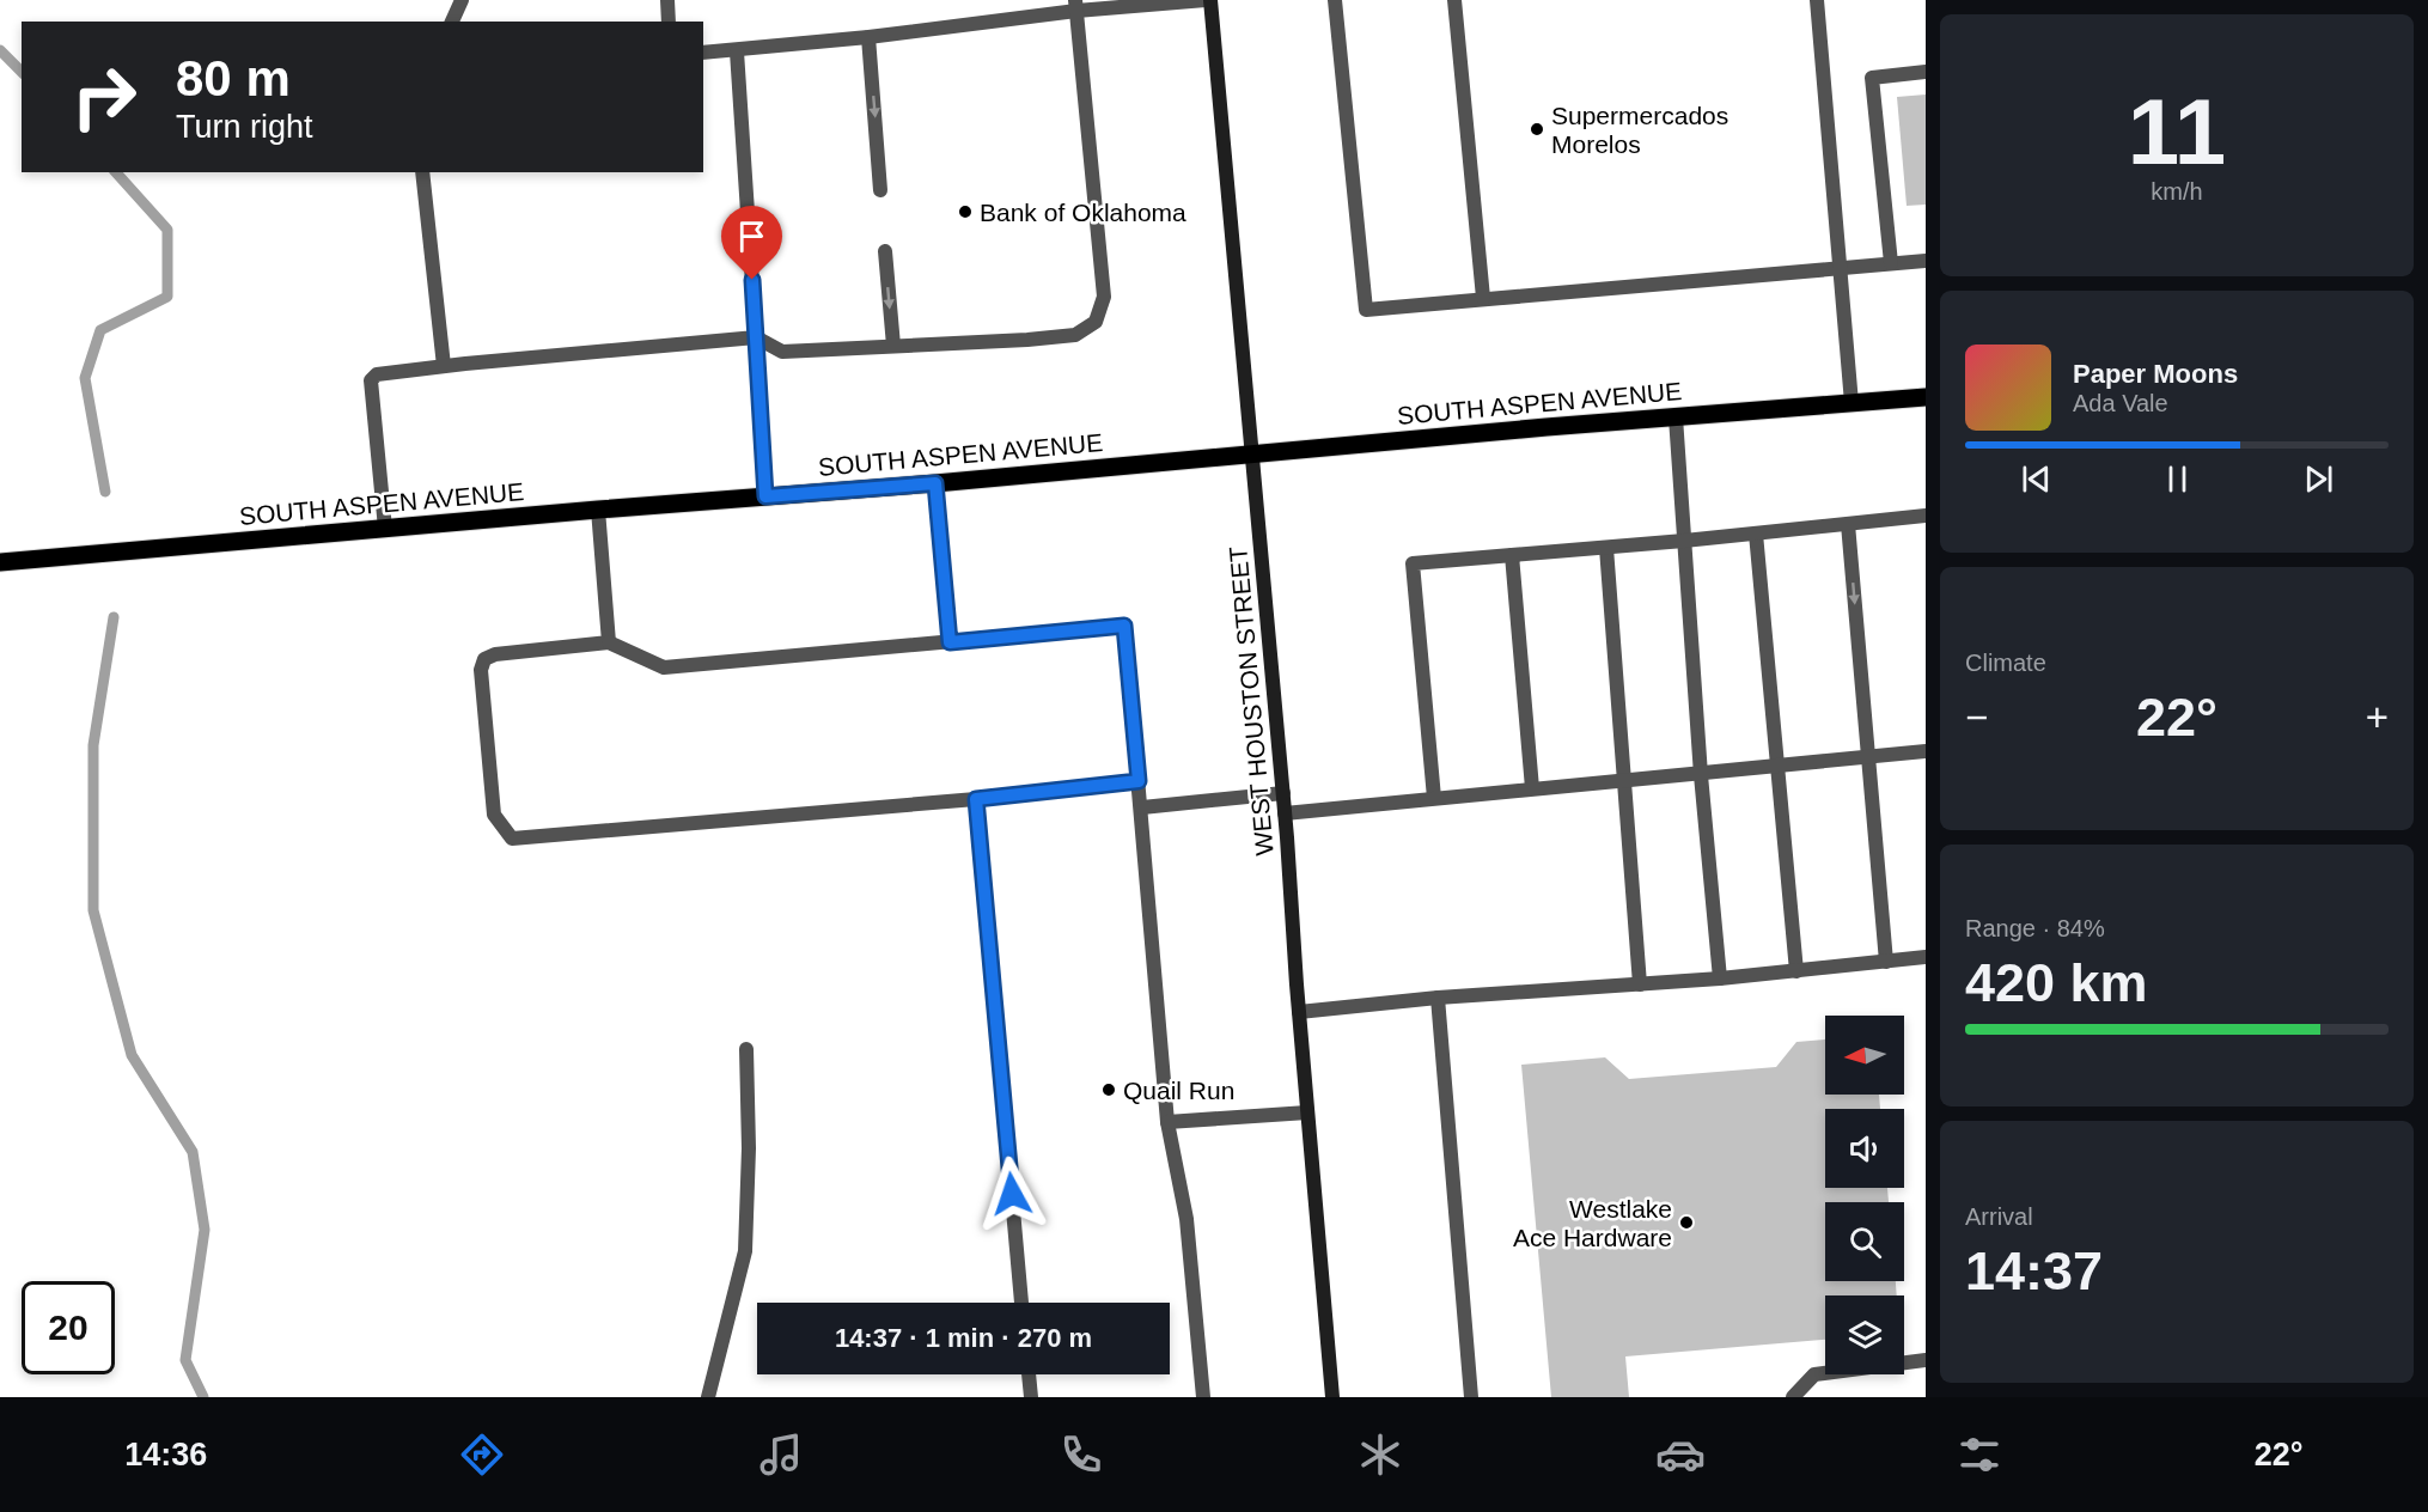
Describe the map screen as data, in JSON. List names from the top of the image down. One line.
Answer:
{"streets":{"main road":["SOUTH ASPEN AVENUE","WEST HOUSTON STREET"]},"crossings":[["SOUTH ASPEN AVENUE","WEST HOUSTON STREET"]],"places":["Supermercados Morelos","Bank of Oklahoma","Quail Run","Westlake Ace Hardware"],"north":"left","page":{"tile":[["11","km/h"],"Climate",["Range · 84%","420 km"],["Arrival","14:37"]],"turn":["80 m","Turn right"],"song":["Paper Moons","Ada Vale"],"heat":["−","22°","+"],"limit":"20","trip":"14:37 · 1 min · 270 m","tabs":["14:36","22°"]}}
